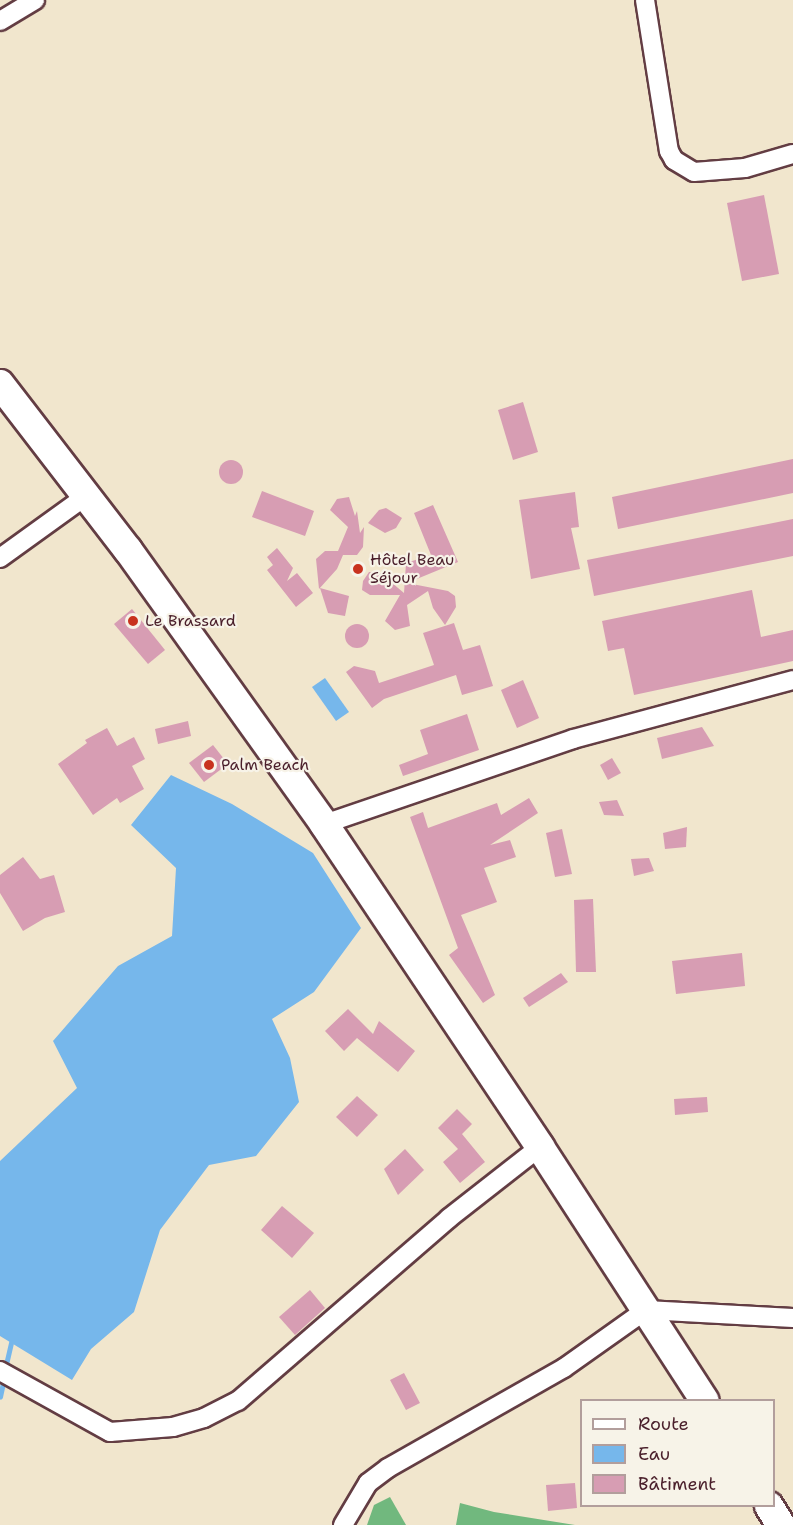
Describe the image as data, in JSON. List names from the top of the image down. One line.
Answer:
{"places":["Hôtel Beau Séjour","Le Brassard","Palm Beach"],"legend":["Route","Eau","Bâtiment"]}
